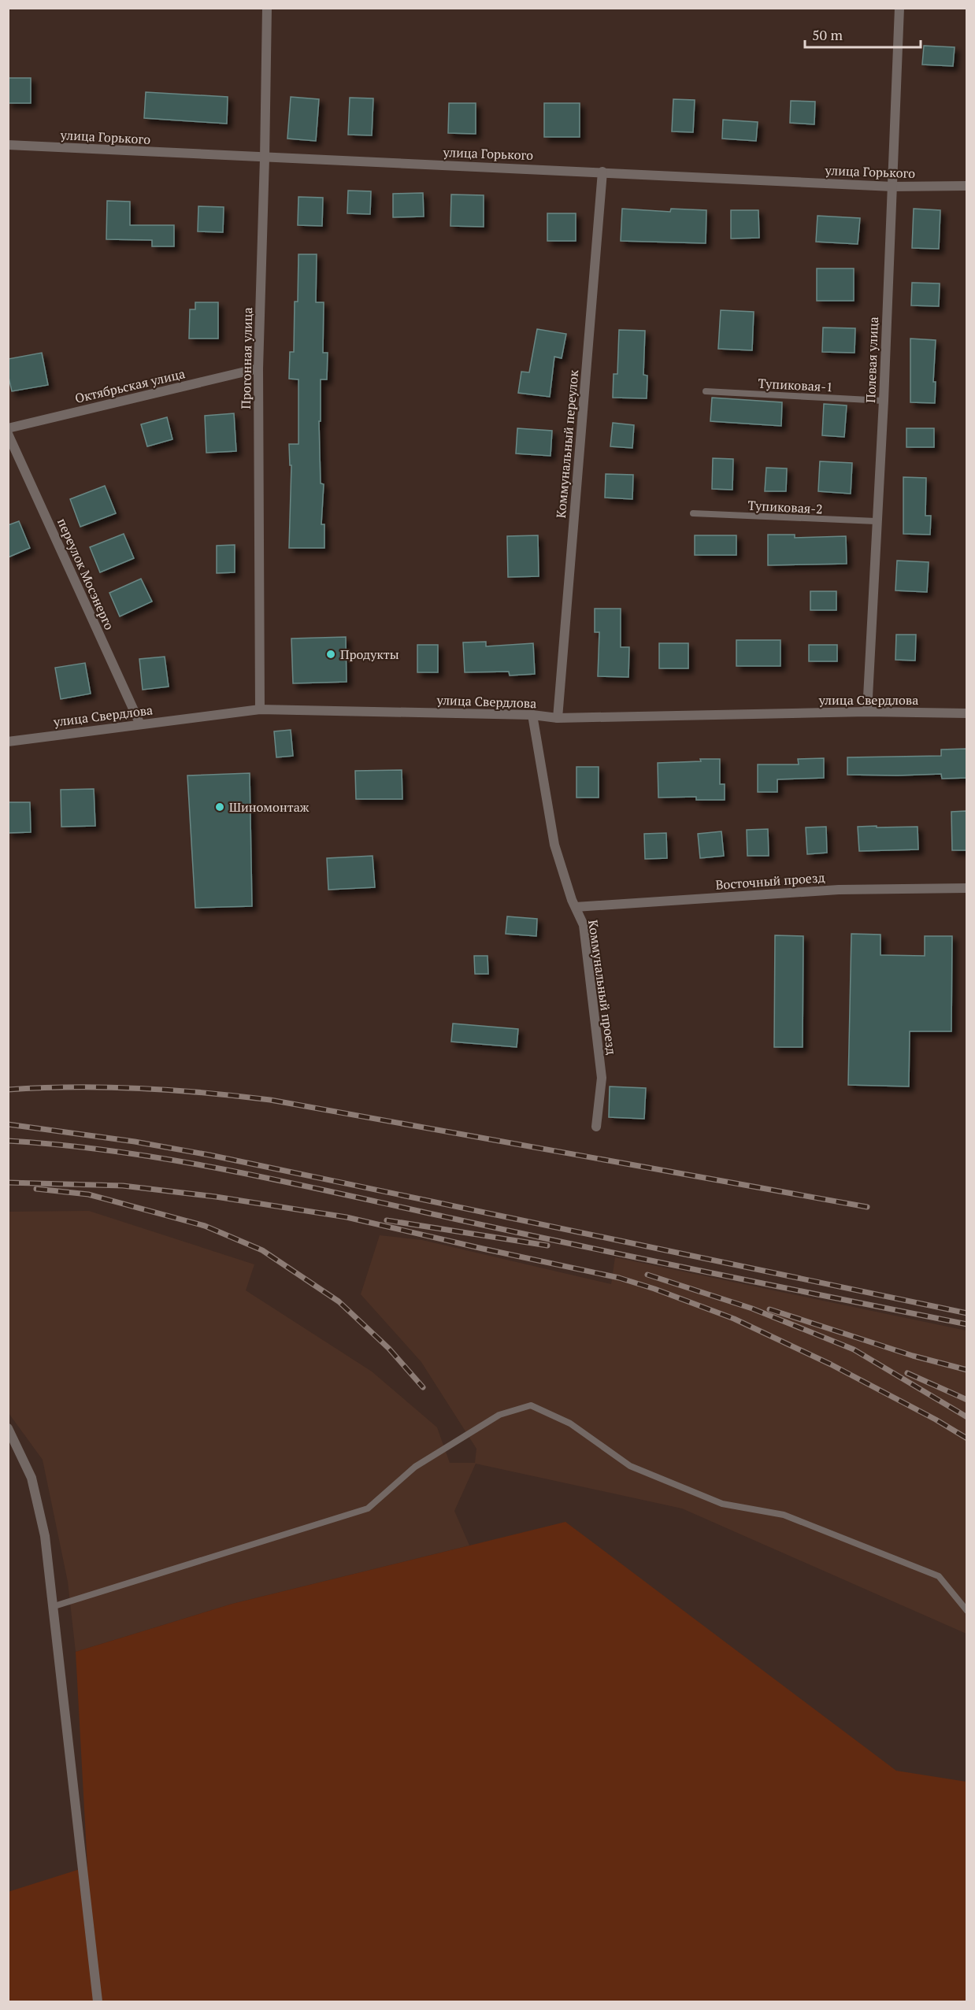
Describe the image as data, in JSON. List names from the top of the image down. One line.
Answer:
{"streets":{"street":["улица Горького","Прогонная улица","Полевая улица","Октябрьская улица","Коммунальный переулок","переулок Мосэнерго","улица Свердлова","Восточный проезд","Коммунальный проезд"],"lane":["Тупиковая-1","Тупиковая-2"]},"crossings":[["улица Горького","Прогонная улица"],["улица Горького","Полевая улица"],["улица Горького","Коммунальный переулок"],["Прогонная улица","Октябрьская улица"],["Прогонная улица","улица Свердлова"],["Полевая улица","Тупиковая-1"],["Полевая улица","Тупиковая-2"],["Полевая улица","улица Свердлова"],["Коммунальный переулок","улица Свердлова"],["переулок Мосэнерго","улица Свердлова"],["улица Свердлова","Коммунальный проезд"],["Восточный проезд","Коммунальный проезд"]],"places":["Продукты","Шиномонтаж"],"scale_bar":"50 m"}
